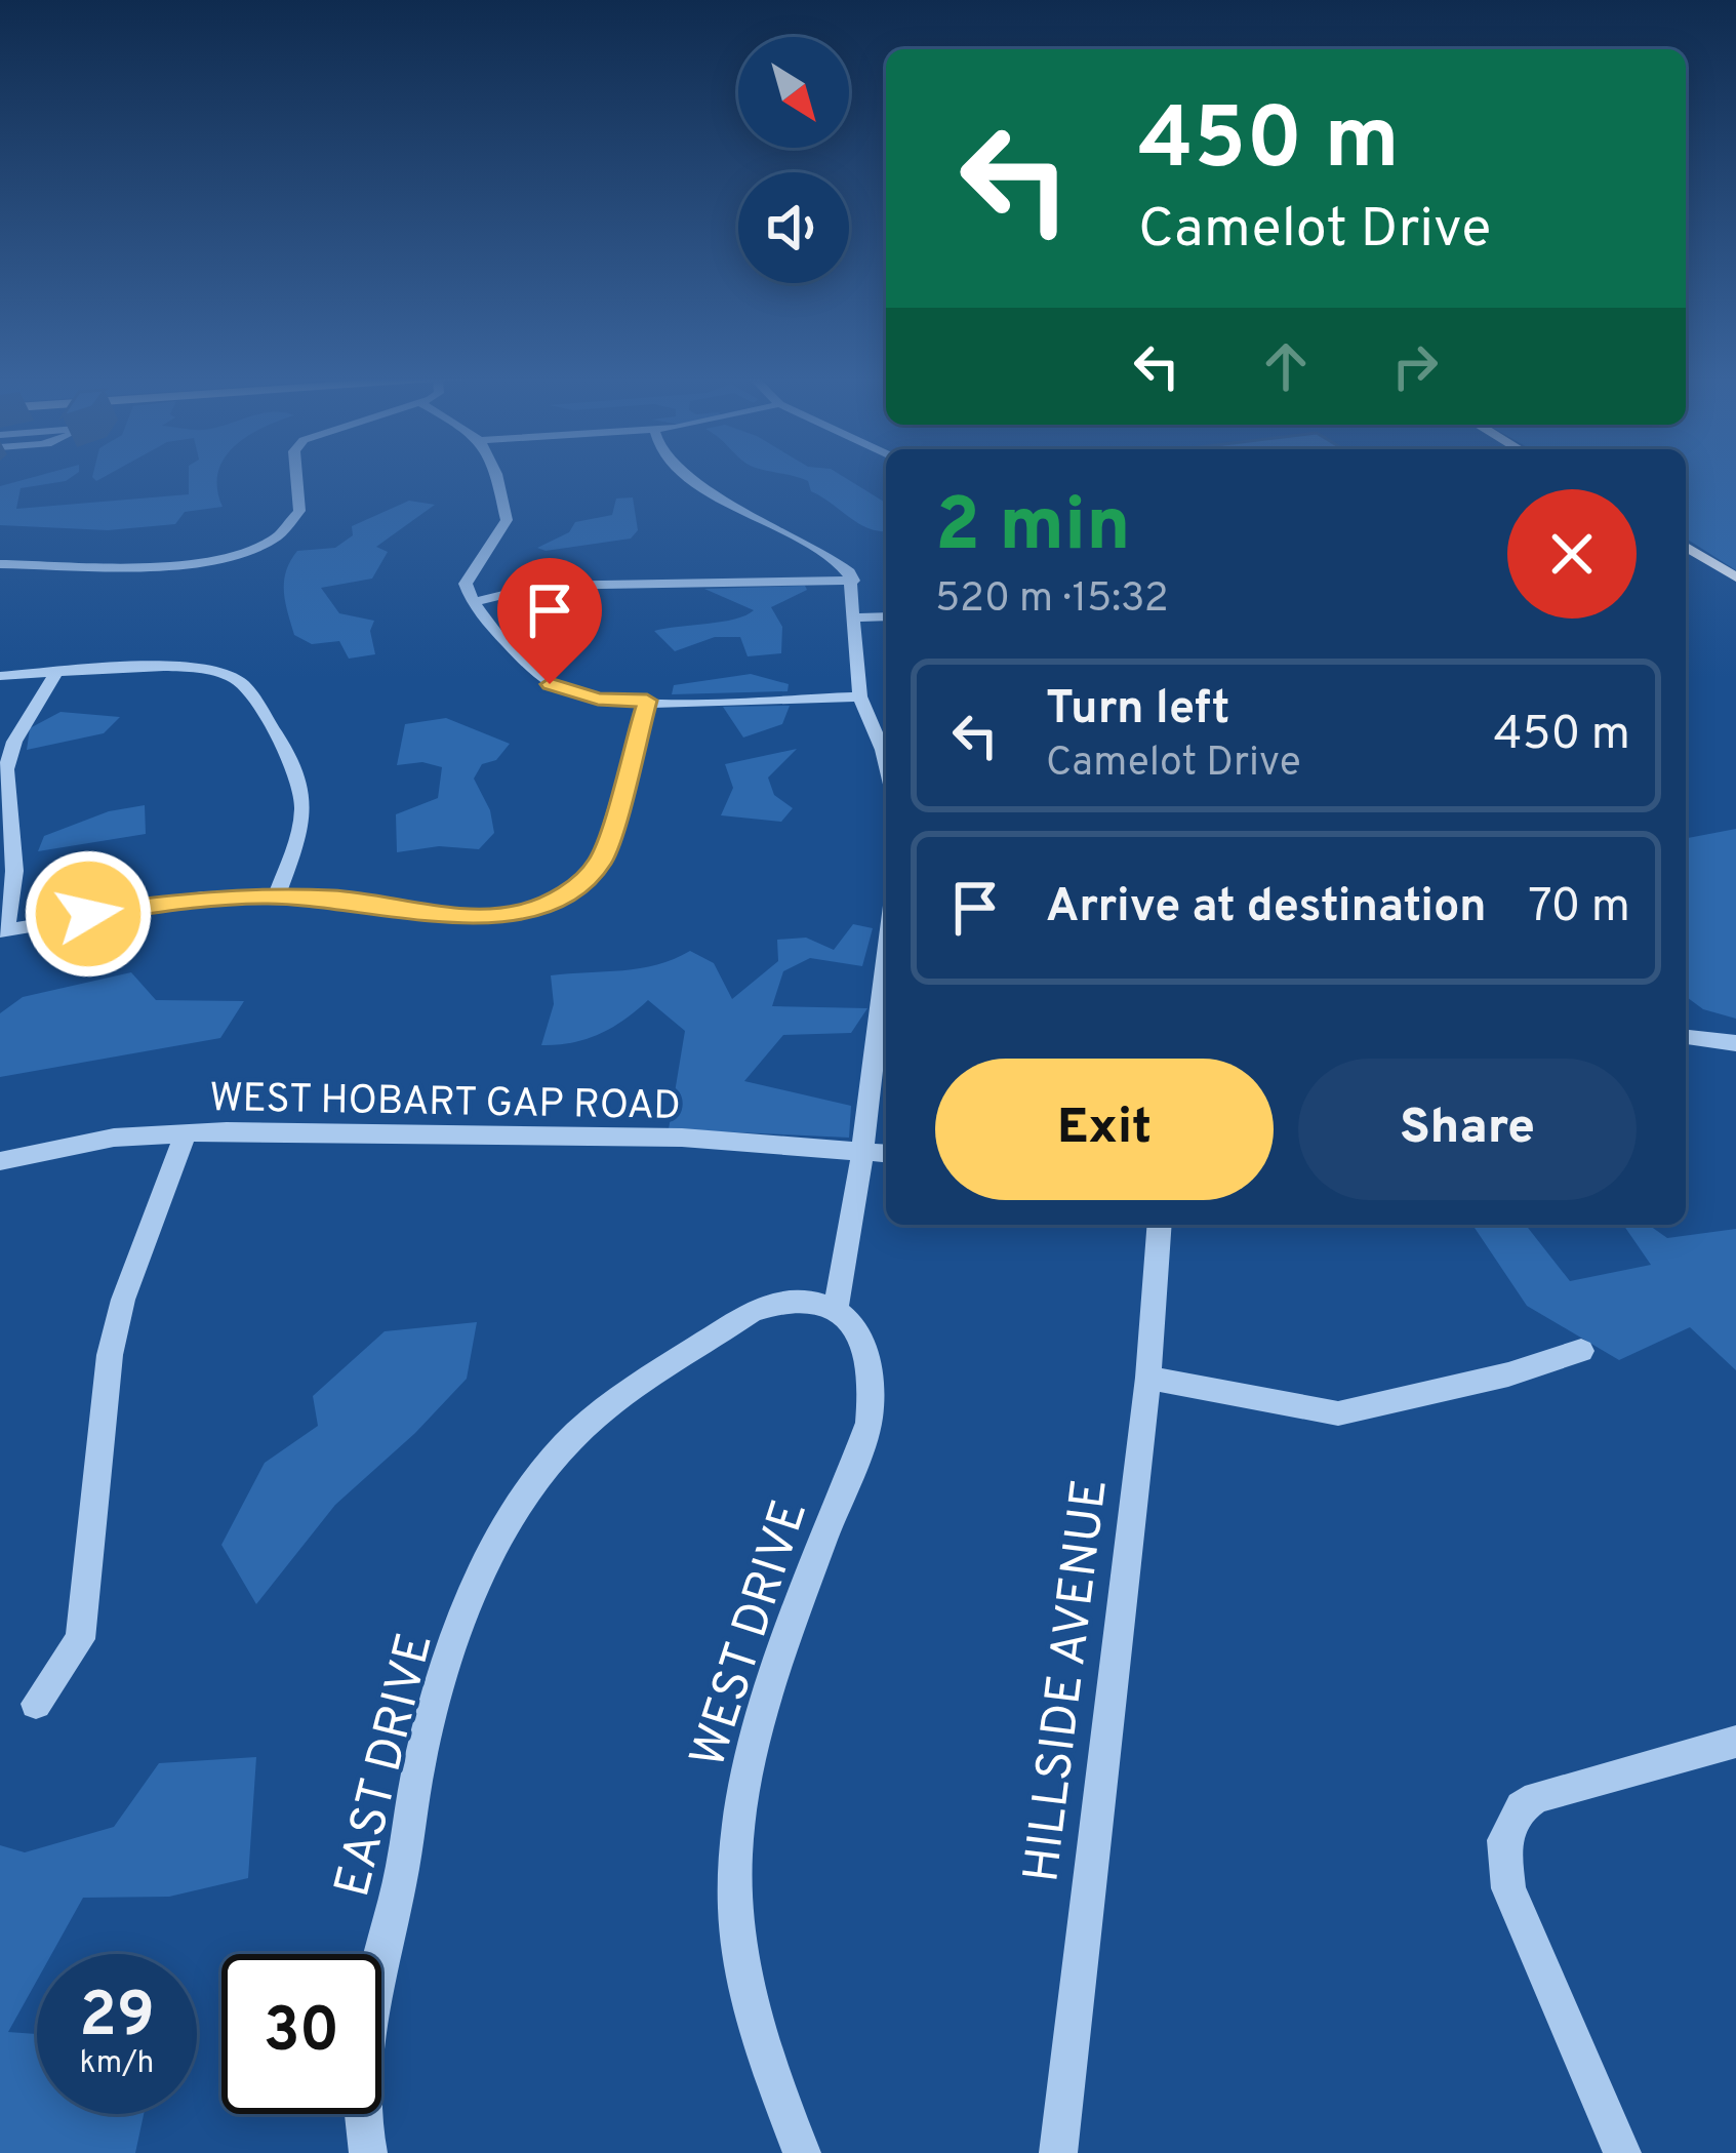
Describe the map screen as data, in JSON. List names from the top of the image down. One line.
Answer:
{"streets":{"street":["WEST HOBART GAP ROAD","WEST DRIVE","HILLSIDE AVENUE","EAST DRIVE"]},"crossings":[["WEST DRIVE","EAST DRIVE"]],"north":"bottom right","page":{"turn":["450 m","Camelot Drive"],"heading":["2 min","520 m · 15:32"],"list":[{"name":"Turn left","note":"Camelot Drive","value":"450 m"},{"name":"Arrive at destination","value":"70 m"}],"buttons":["Exit","Share"],"speed":"29 km/h","limit":"30"}}
